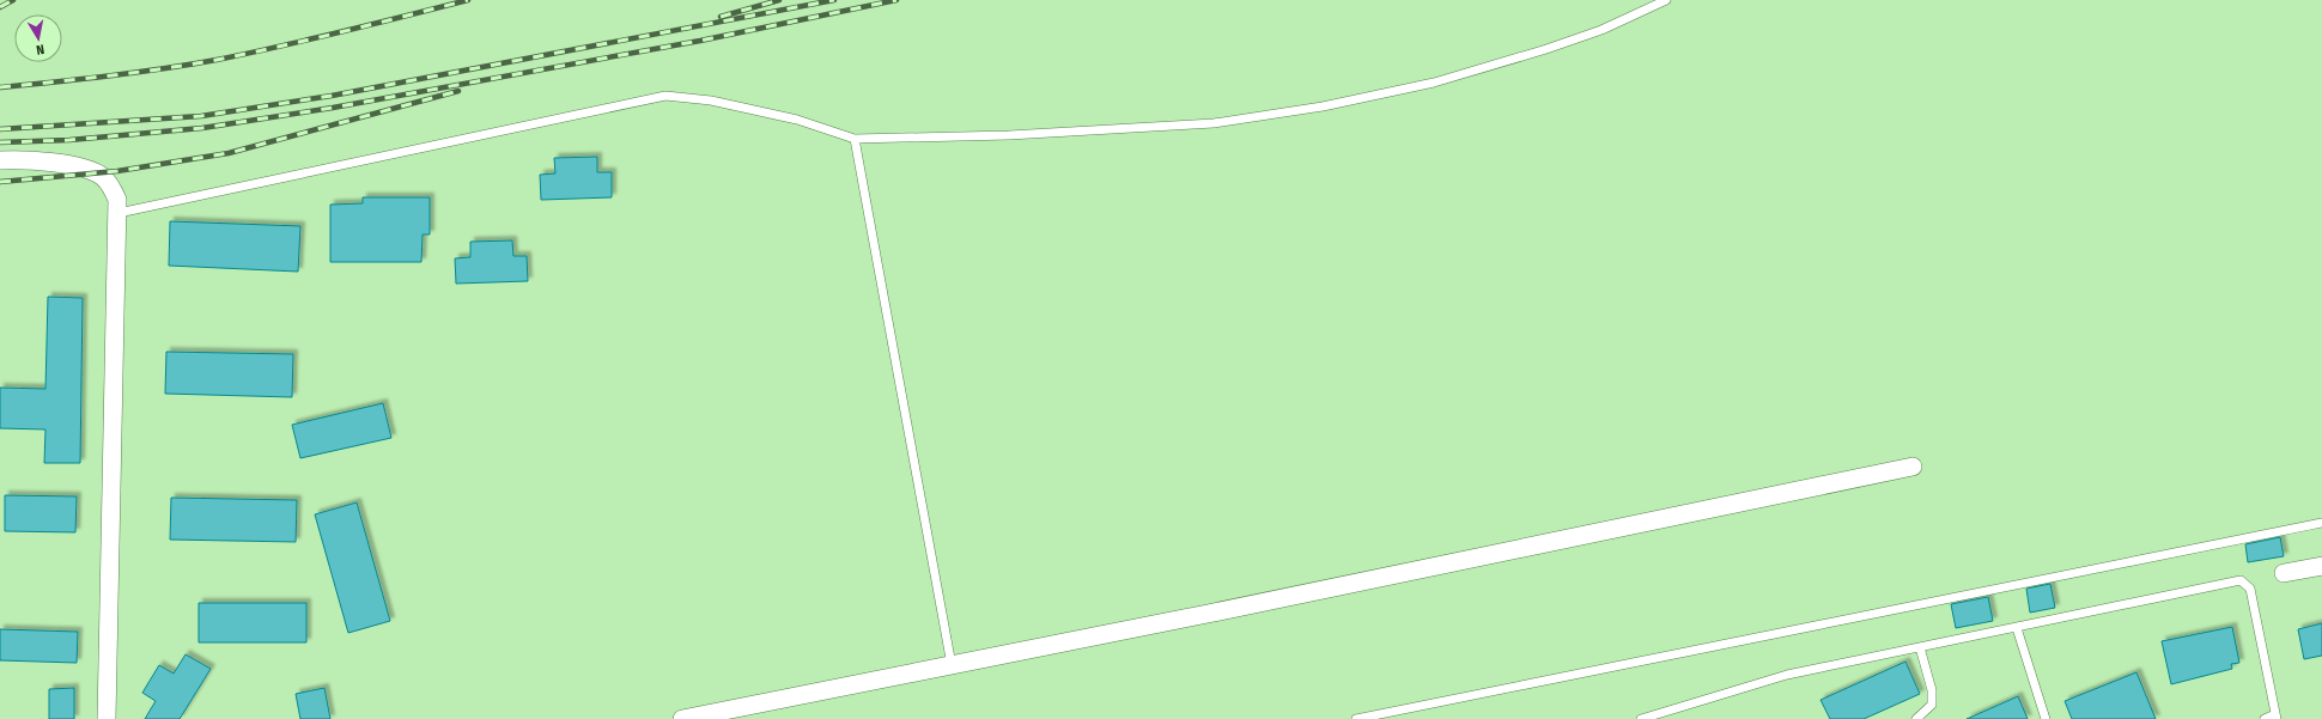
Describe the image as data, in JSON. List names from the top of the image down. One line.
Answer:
{"north":"bottom"}
